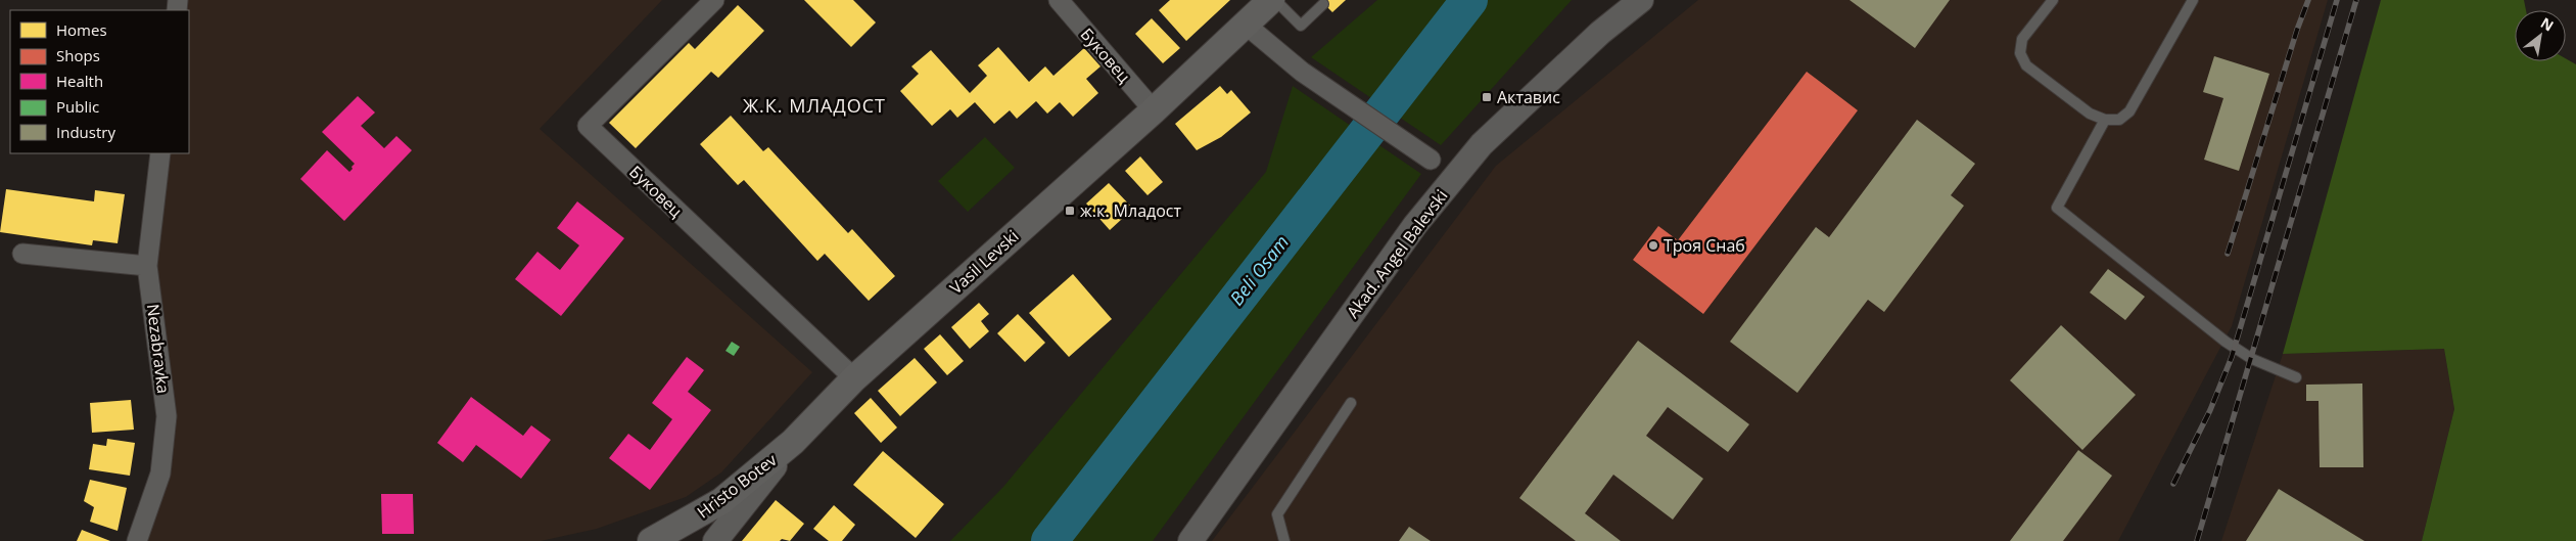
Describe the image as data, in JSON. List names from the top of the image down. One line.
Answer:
{"streets":{"main road":["Vasil Levski","Hristo Botev"],"street":["Буковец","Akad. Angel Balevski","Nezabravka"]},"crossings":[["Буковец","Vasil Levski"],["Vasil Levski","Hristo Botev"]],"districts":["Ж.К. МЛАДОСТ"],"water":["Beli Osam"],"places":{"transit":["Актавис","ж.к. Младост"],"other":["Троя Снаб"]},"legend":["Homes","Shops","Health","Public","Industry"],"north":"top right"}
